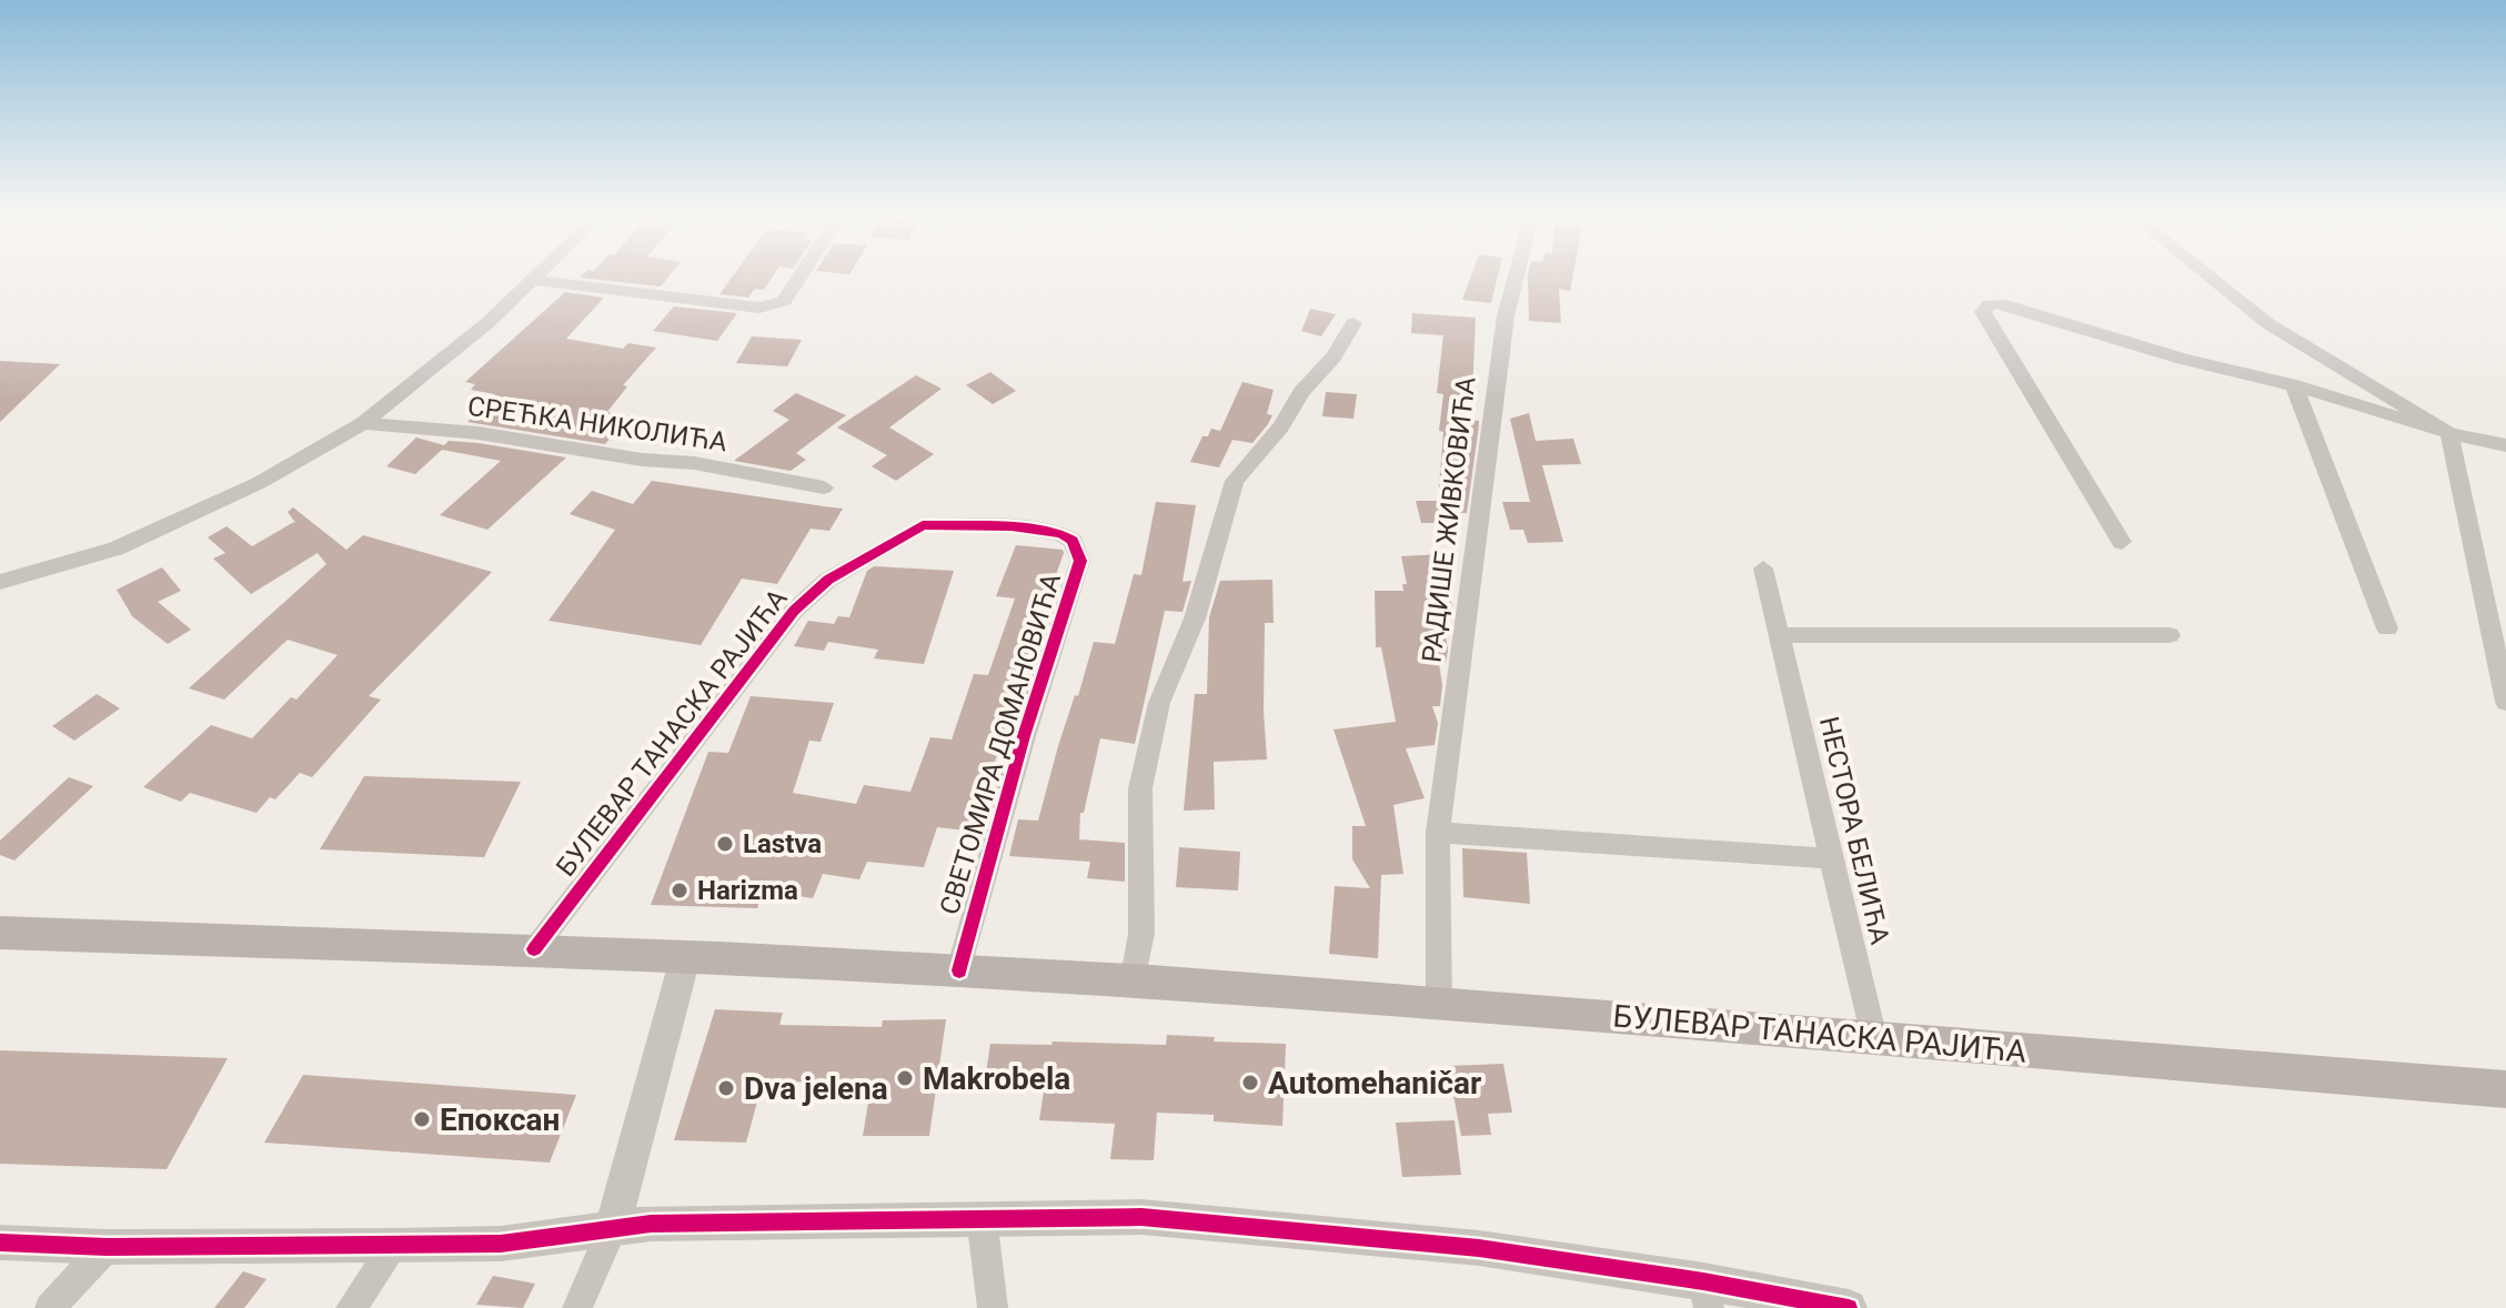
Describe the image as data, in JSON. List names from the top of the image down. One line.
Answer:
{"streets":{"main road":["БУЛЕВАР ТАНАСКА РАЈИЋА"],"street":["СРЕЋКА НИКОЛИЋА","РАДИШЕ ЖИВКОВИЋА","СВЕТОМИРА ДОМАНОВИЋА","НЕСТОРА БЕЛИЋА"]},"crossings":[["РАДИШЕ ЖИВКОВИЋА","БУЛЕВАР ТАНАСКА РАЈИЋА"],["БУЛЕВАР ТАНАСКА РАЈИЋА","СВЕТОМИРА ДОМАНОВИЋА"],["БУЛЕВАР ТАНАСКА РАЈИЋА","НЕСТОРА БЕЛИЋА"]],"places":["Lastva","Harizma","Makrobela","Automehaničar","Dva jelena","Епоксан"]}
